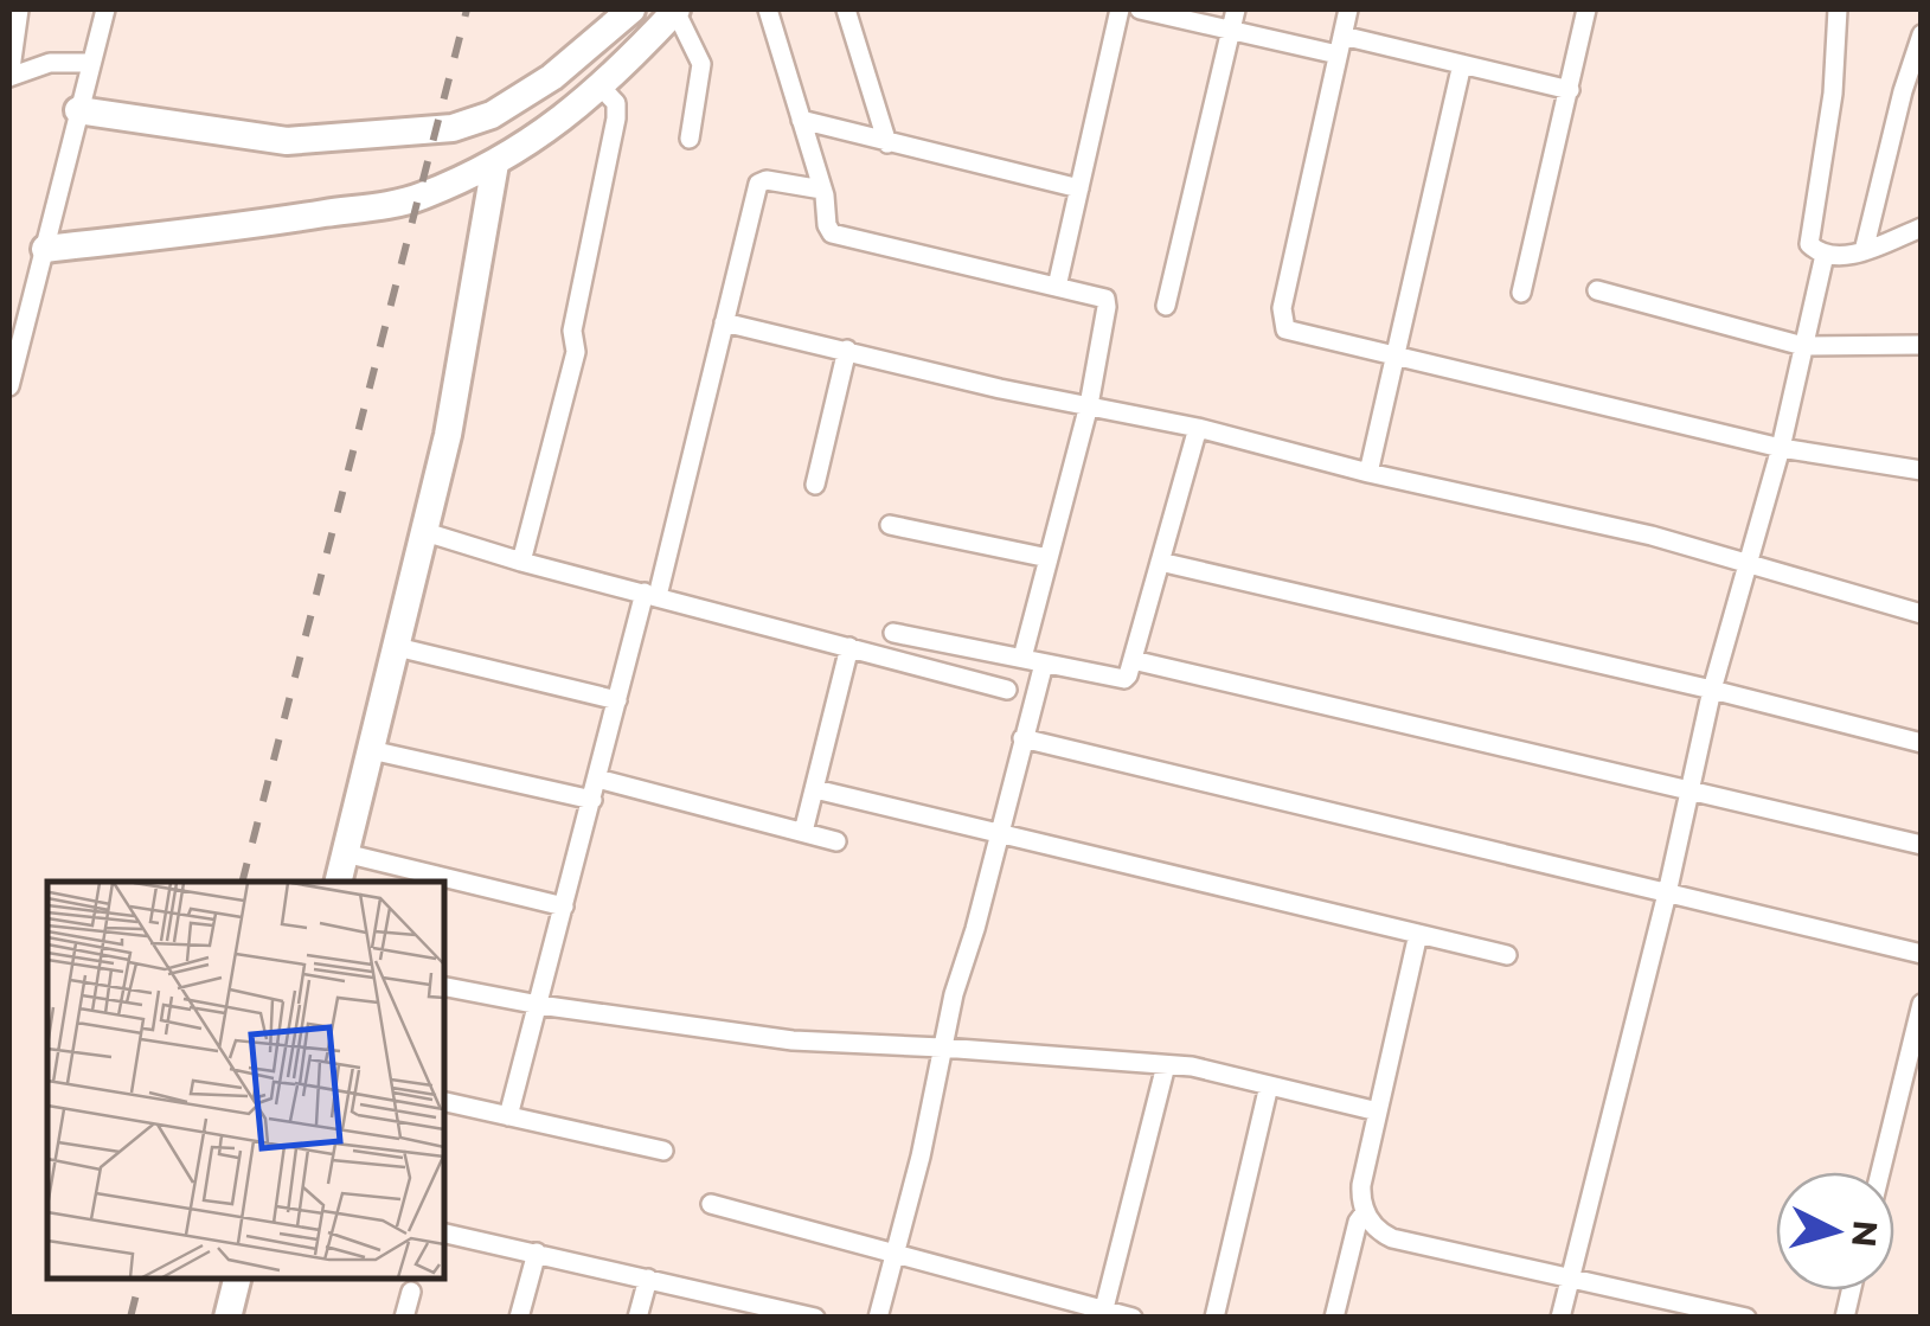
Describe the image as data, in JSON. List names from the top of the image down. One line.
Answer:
{"north":"right"}
